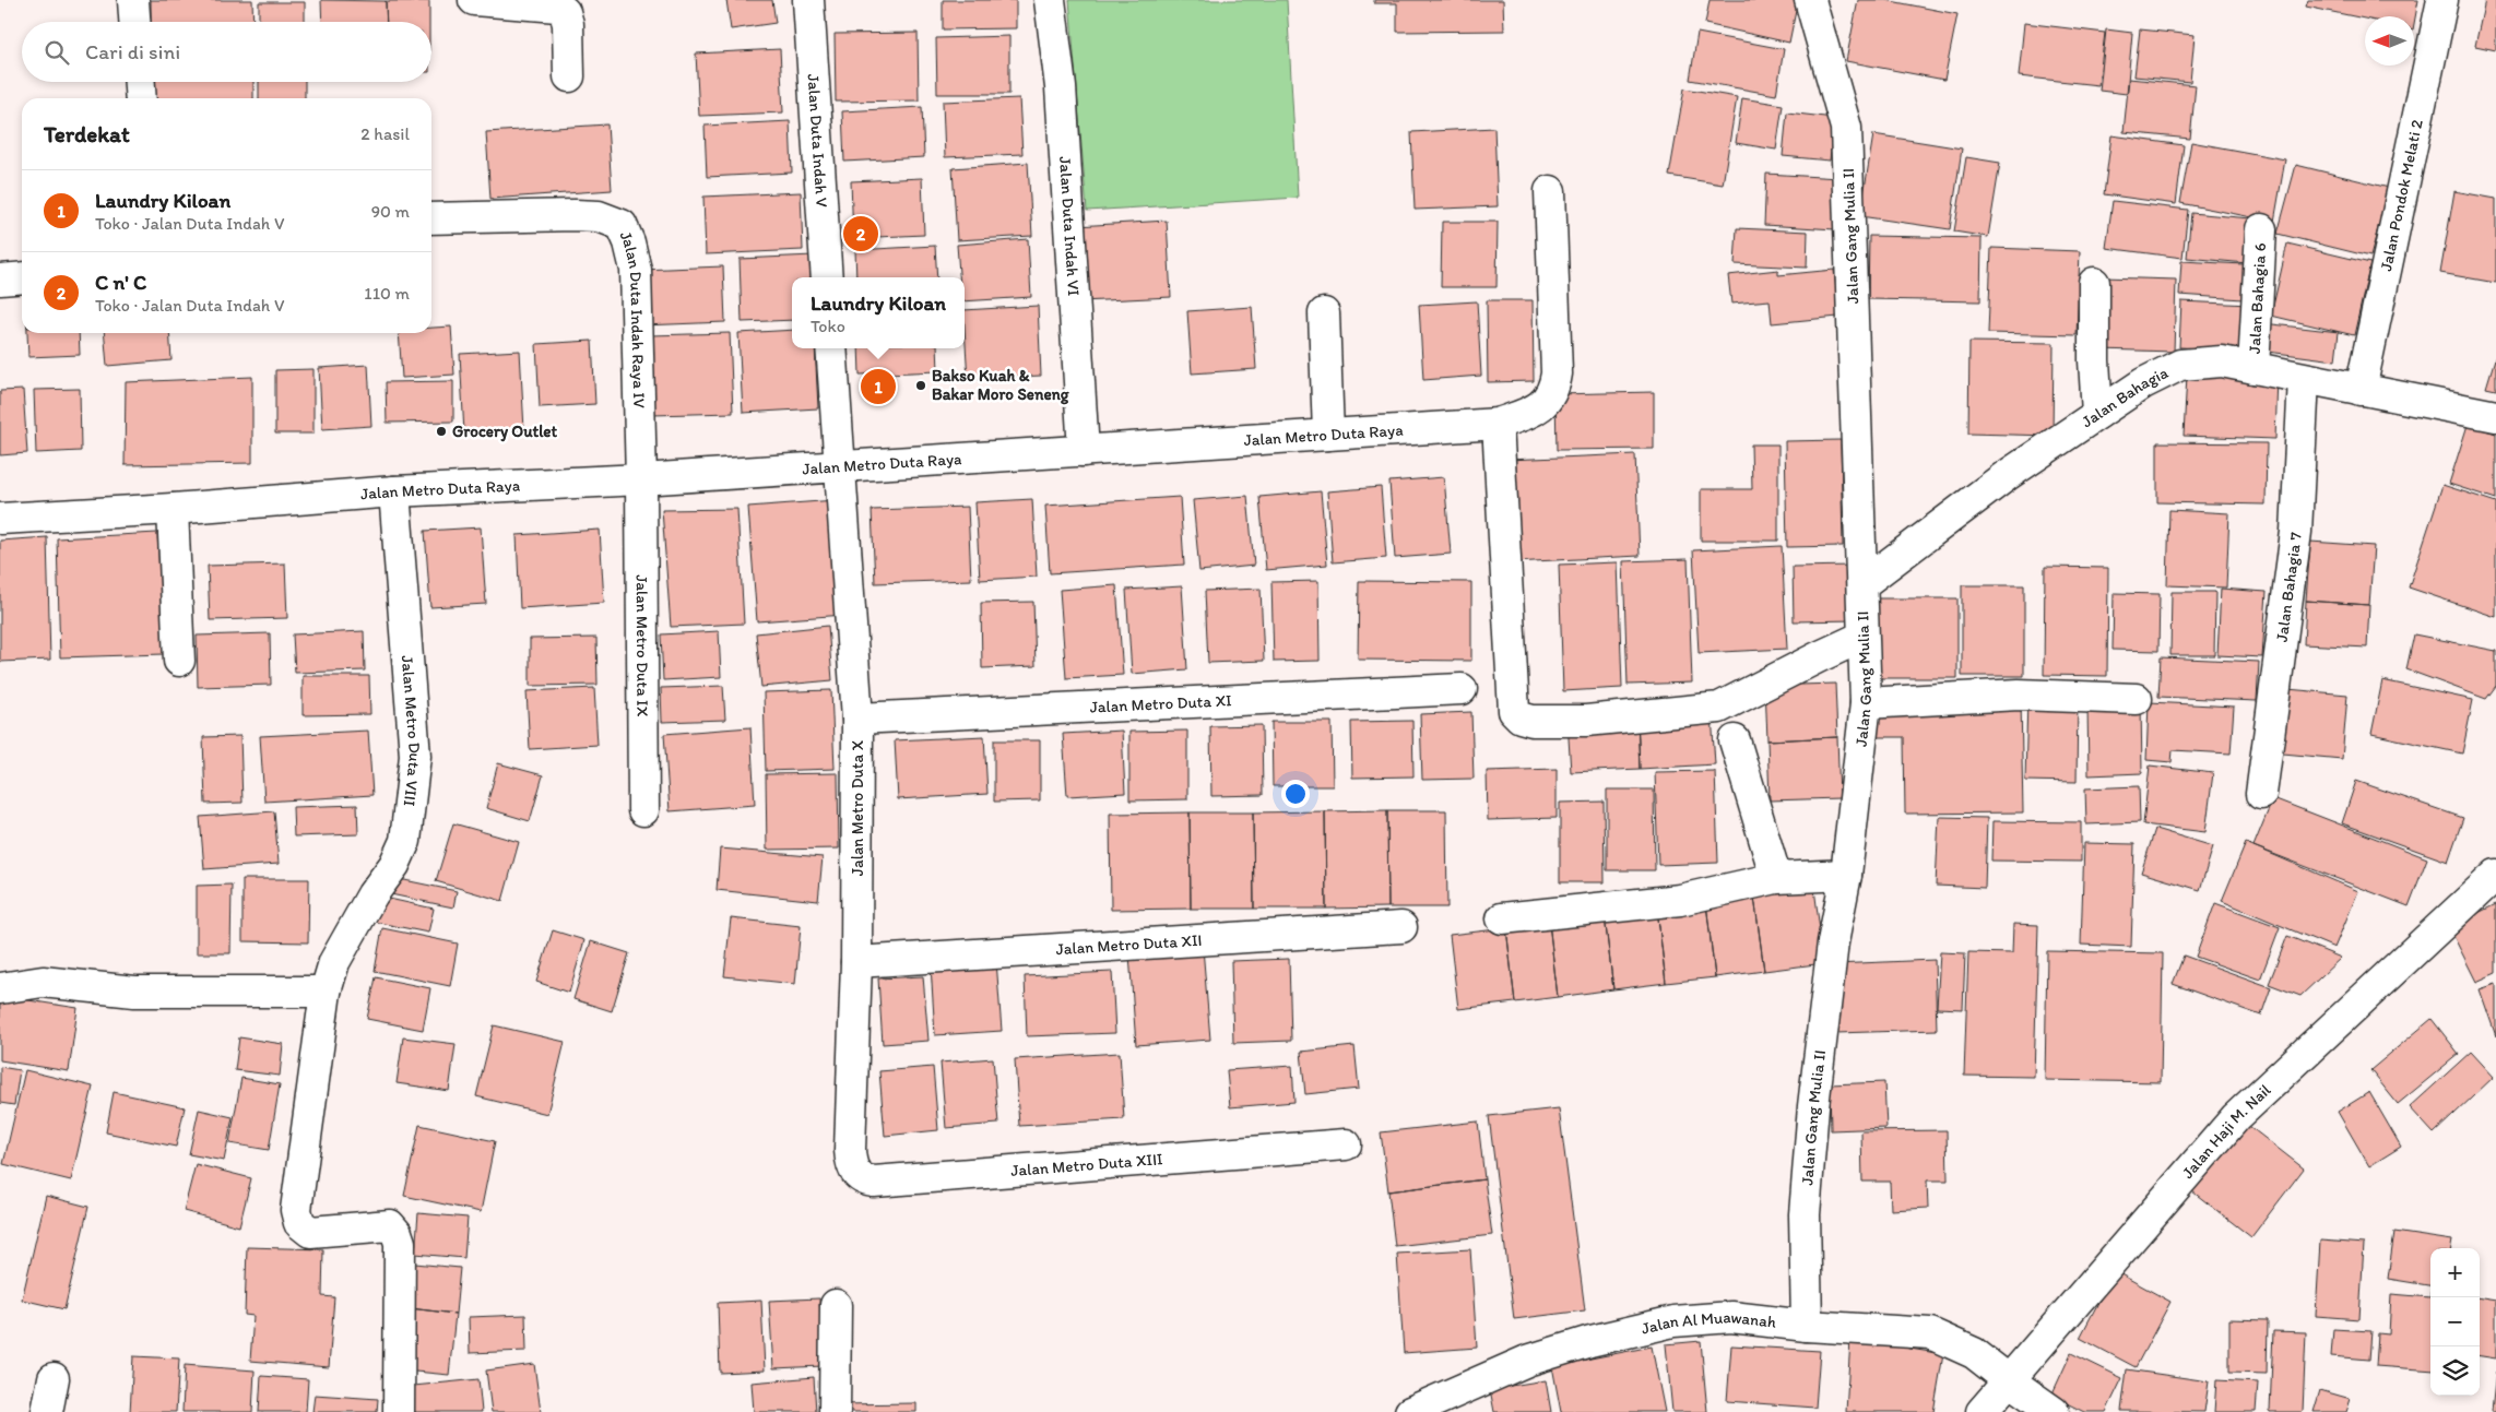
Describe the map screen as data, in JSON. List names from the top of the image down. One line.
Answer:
{"streets":{"street":["Jalan Duta Indah V","Jalan Pondok Melati 2","Jalan Duta Indah VI","Jalan Gang Mulia II","Jalan Bahagia 6","Jalan Duta Indah Raya IV","Jalan Bahagia","Jalan Metro Duta Raya","Jalan Bahagia 7","Jalan Metro Duta IX","Jalan Metro Duta XI","Jalan Metro Duta VIII","Jalan Metro Duta X","Jalan Metro Duta XII","Jalan Haji M. Nail","Jalan Metro Duta XIII","Jalan Al Muawanah"]},"crossings":[["Jalan Pondok Melati 2","Jalan Bahagia"],["Jalan Duta Indah VI","Jalan Metro Duta Raya"],["Jalan Gang Mulia II","Jalan Bahagia"],["Jalan Gang Mulia II","Jalan Al Muawanah"],["Jalan Bahagia 6","Jalan Bahagia"],["Jalan Duta Indah Raya IV","Jalan Metro Duta Raya"],["Jalan Duta Indah Raya IV","Jalan Metro Duta IX"],["Jalan Bahagia","Jalan Bahagia 7"],["Jalan Metro Duta Raya","Jalan Metro Duta IX"],["Jalan Metro Duta Raya","Jalan Metro Duta VIII"],["Jalan Metro Duta Raya","Jalan Metro Duta X"],["Jalan Metro Duta XI","Jalan Metro Duta X"],["Jalan Metro Duta X","Jalan Metro Duta XII"],["Jalan Metro Duta X","Jalan Metro Duta XIII"],["Jalan Haji M. Nail","Jalan Al Muawanah"]],"places":["Bakso Kuah & Bakar Moro Seneng","Grocery Outlet"],"north":"left","page":{"search":"Cari di sini","heading":["Terdekat","2 hasil"],"list":[{"mark":"1","name":"Laundry Kiloan","note":"Toko · Jalan Duta Indah V","value":"90 m"},{"mark":"2","name":"C n' C","note":"Toko · Jalan Duta Indah V","value":"110 m"}],"pins":["2","1"],"popup":["Laundry Kiloan","Toko"],"map_buttons":["+","−"]}}
